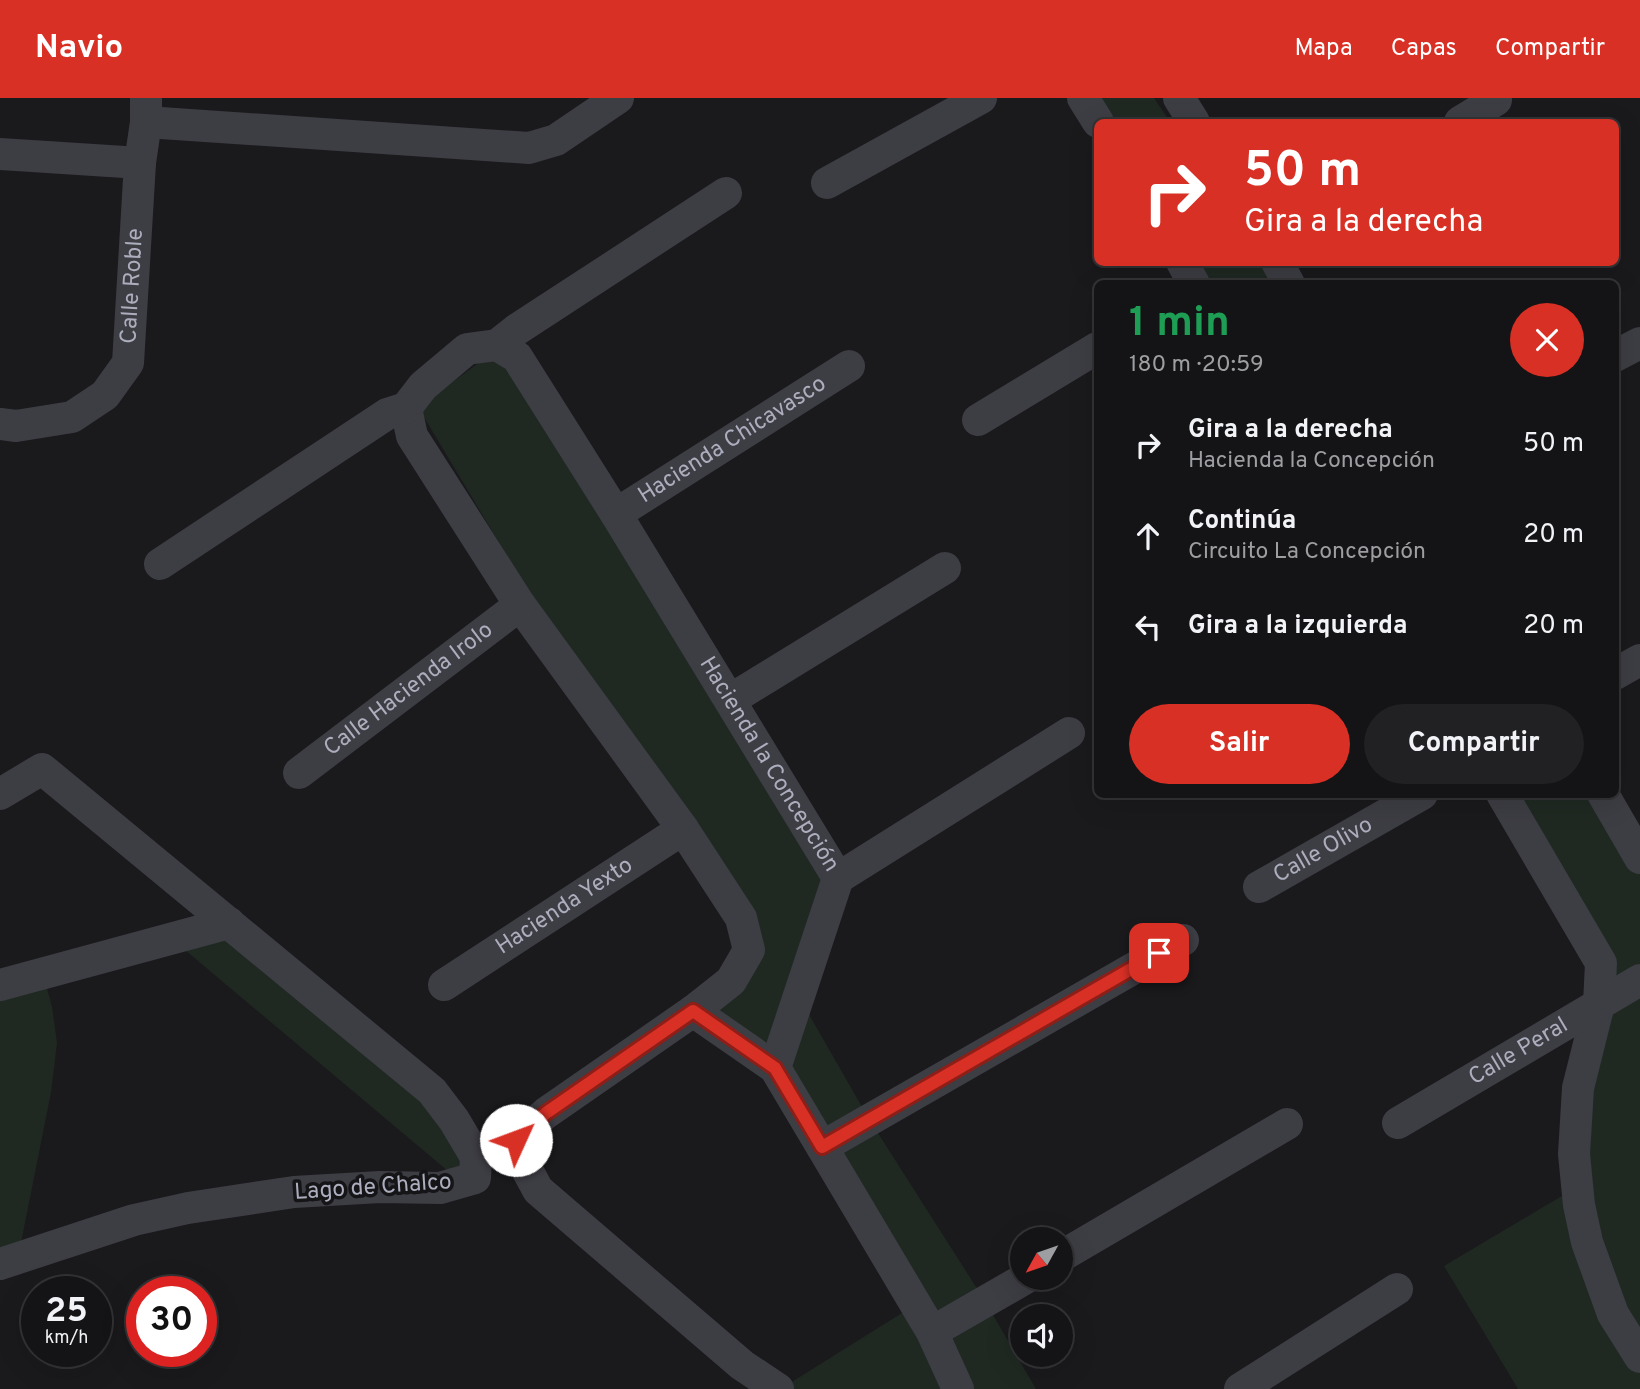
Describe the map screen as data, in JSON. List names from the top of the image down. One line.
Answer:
{"streets":{"street":["Calle Roble","Hacienda Chicavasco","Calle Hacienda Irolo","Hacienda la Concepción","Calle Olivo","Hacienda Yexto","Calle Peral","Lago de Chalco"]},"crossings":[["Hacienda Chicavasco","Hacienda la Concepción"]],"north":"bottom left","page":{"header":"Navio","nav":["Mapa","Capas","Compartir"],"turn":["50 m","Gira a la derecha"],"heading":["1 min","180 m · 20:59"],"list":[{"name":"Gira a la derecha","note":"Hacienda la Concepción","value":"50 m"},{"name":"Continúa","note":"Circuito La Concepción","value":"20 m"},{"name":"Gira a la izquierda","value":"20 m"}],"buttons":["Salir","Compartir"],"speed":"25 km/h","limit":"30"}}
